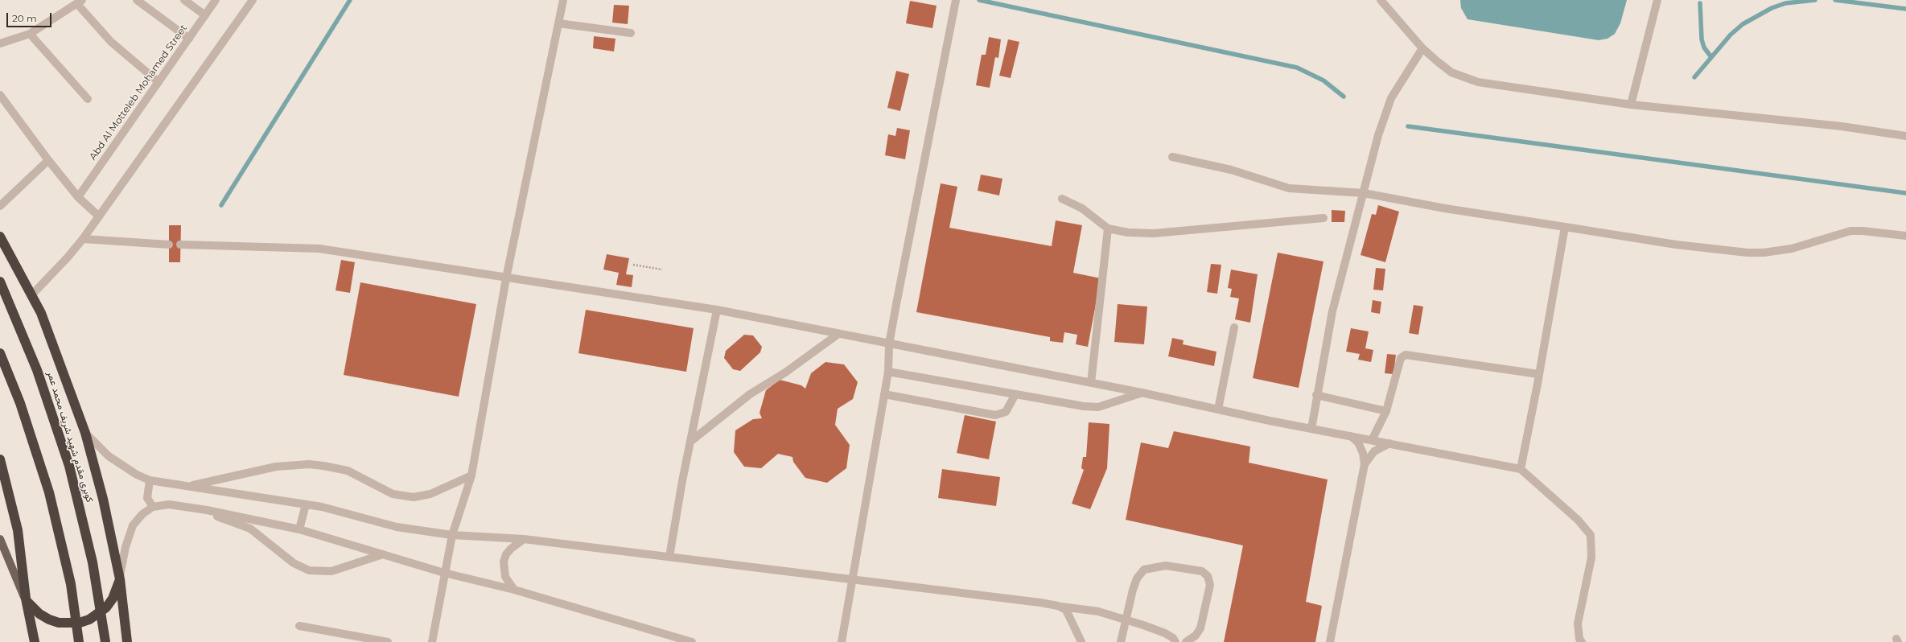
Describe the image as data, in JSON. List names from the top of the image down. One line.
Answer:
{"streets":{"highway":["كوبرى مقدم شهيد شريف محمد عمر"],"street":["Abd Al Motteleb Mohamed Street"]},"scale_bar":"20 m"}
